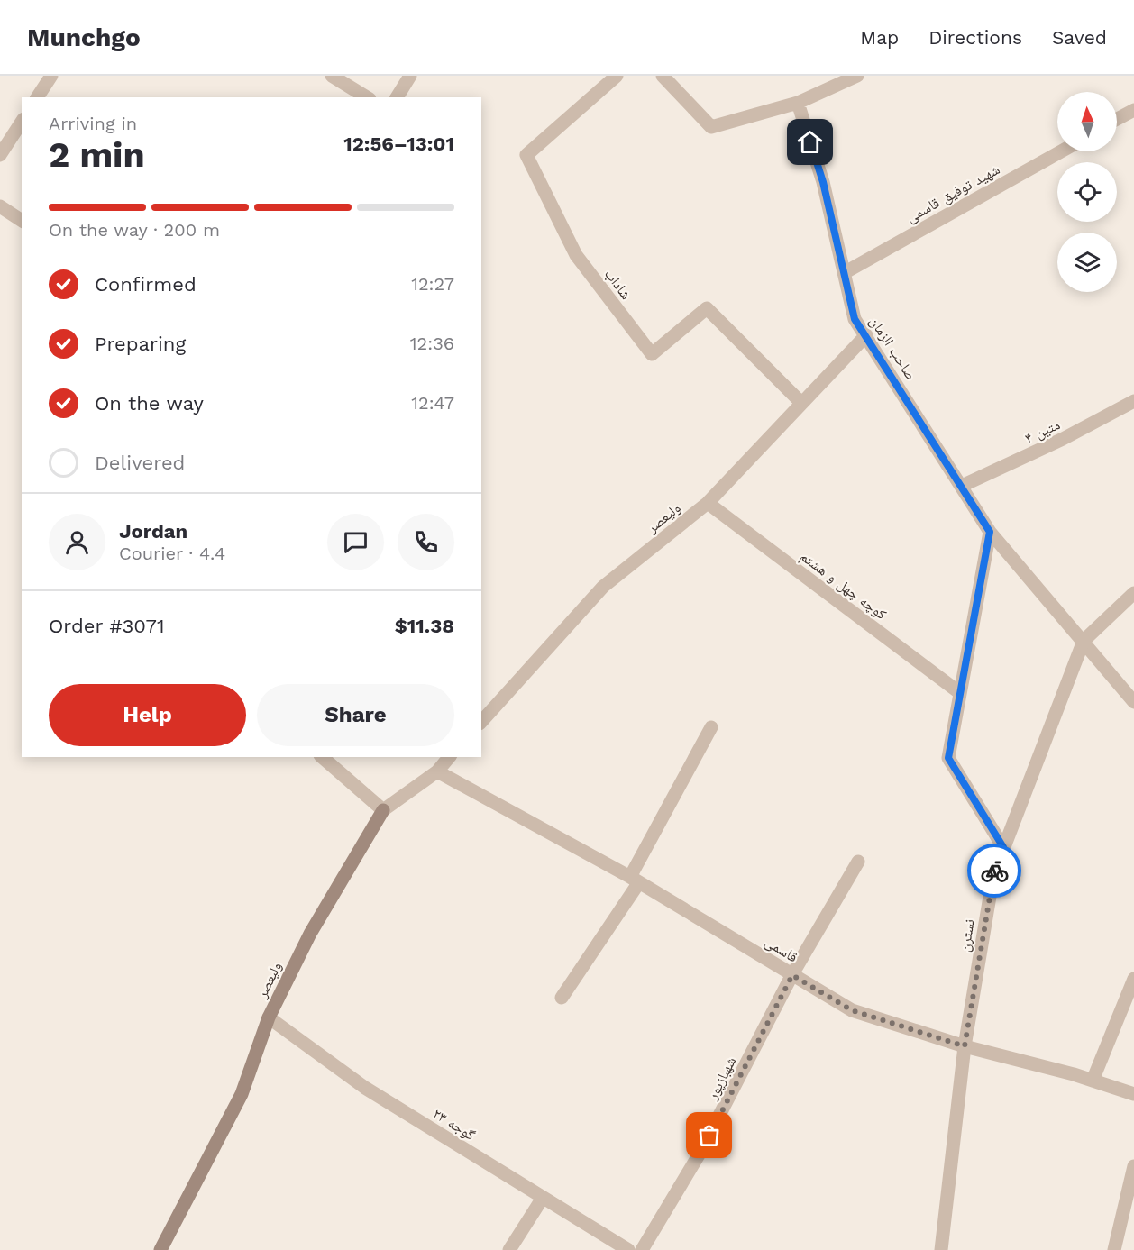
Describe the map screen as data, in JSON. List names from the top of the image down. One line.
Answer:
{"streets":{"main road":["ولیعصر"],"street":["شهید توفیق قاسمی","شاداب","صاحب الزمان","متین ۴","کوچه چهل و هشتم","نسترن","قاسمی","شهبازپور","گوجه ۲۳"]},"crossings":[["شهید توفیق قاسمی","صاحب الزمان"],["شاداب","ولیعصر"],["صاحب الزمان","متین ۴"],["صاحب الزمان","ولیعصر"],["صاحب الزمان","نسترن"],["ولیعصر","کوچه چهل و هشتم"],["ولیعصر","قاسمی"],["ولیعصر","گوجه ۲۳"],["نسترن","قاسمی"],["قاسمی","شهبازپور"]],"north":"top","page":{"header":"Munchgo","nav":["Map","Directions","Saved"],"heading":["2 min","Arriving in","12:56–13:01"],"panel":["Jordan","Courier · 4.4","Order #3071","$11.38"],"bar":"On the way · 200 m","list":[["Confirmed","12:27"],["Preparing","12:36"],["On the way","12:47"],"Delivered"],"buttons":["Help","Share"]}}
